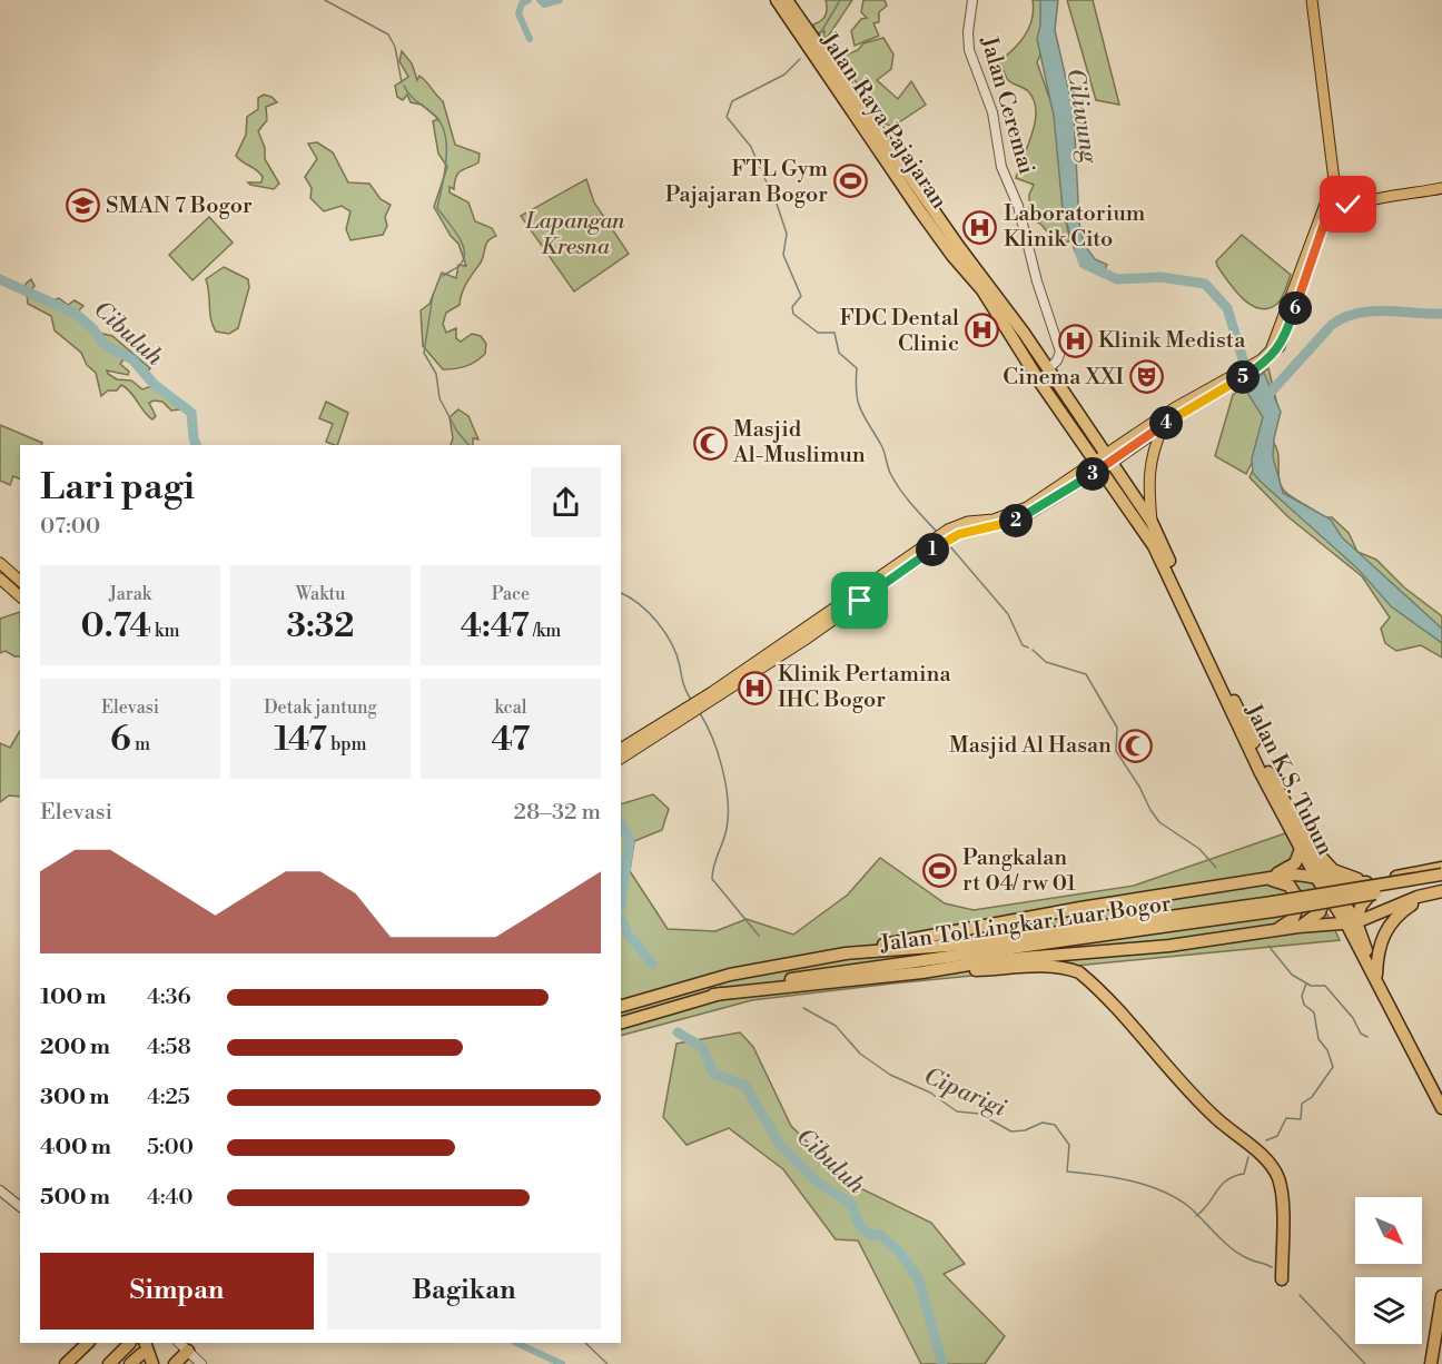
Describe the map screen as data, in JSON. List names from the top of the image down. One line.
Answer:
{"streets":{"highway":["Jalan Raya Pajajaran","Jalan K.S. Tubun","Jalan Tol Lingkar Luar Bogor"],"street":["Jalan Ceremai"]},"crossings":[["Jalan Ceremai","Jalan Raya Pajajaran"],["Jalan Raya Pajajaran","Jalan K.S. Tubun"]],"water":["Ciliwung","Cibuluh","Ciparigi"],"parks":["Lapangan Kresna"],"places":{"sports":["FTL Gym Pajajaran Bogor","Pangkalan rt 04/ rw 01"],"school or university":["SMAN 7 Bogor"],"hospital":["Laboratorium Klinik Cito","FDC Dental Clinic","Klinik Medista","Klinik Pertamina IHC Bogor"],"theatre":["Cinema XXI"],"mosque":["Masjid Al-Muslimun","Masjid Al Hasan"]},"north":"bottom right","page":{"pins":["6","5","4","3","2","1"],"heading":["Lari pagi","07:00"],"stats":[["Jarak","0.74 km"],["Waktu","3:32"],["Pace","4:47 /km"],["Elevasi","6 m"],["Detak jantung","147 bpm"],["kcal","47"]],"chart":["Elevasi","28–32 m"],"list":[{"name":"100 m","note":"4:36"},{"name":"200 m","note":"4:58"},{"name":"300 m","note":"4:25"},{"name":"400 m","note":"5:00"},{"name":"500 m","note":"4:40"}],"buttons":["Simpan","Bagikan"]}}
